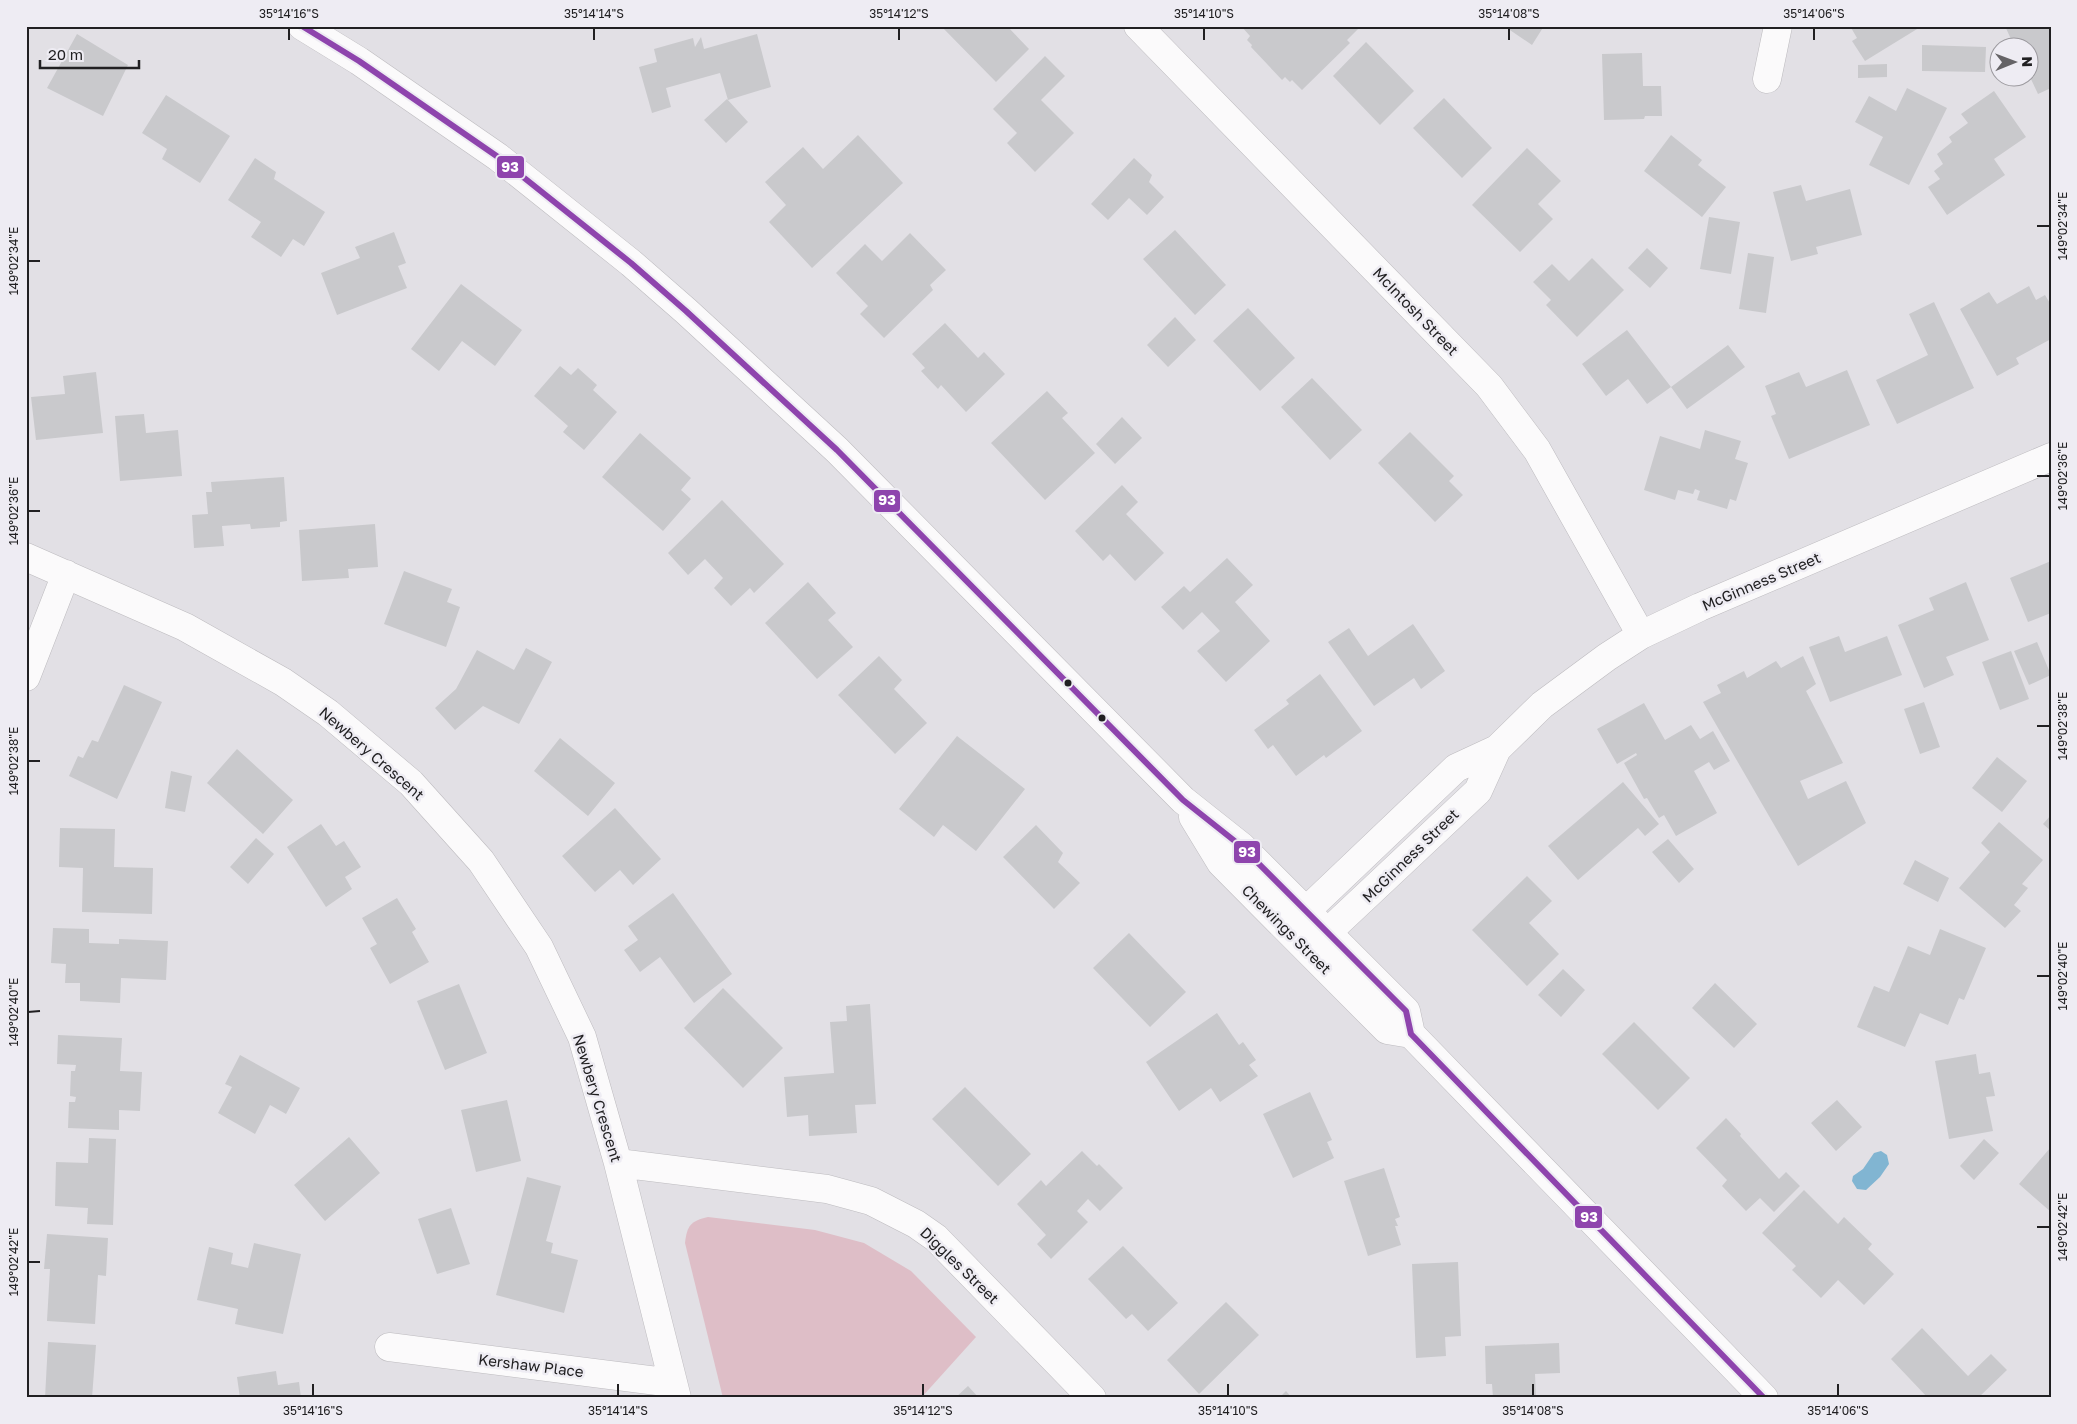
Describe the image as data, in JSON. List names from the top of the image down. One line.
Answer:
{"streets":{"street":["McIntosh Street","McGinness Street","Newbery Crescent","Chewings Street","Diggles Street","Kershaw Place"]},"crossings":[["McIntosh Street","McGinness Street"],["McGinness Street","Chewings Street"],["Newbery Crescent","Diggles Street"],["Newbery Crescent","Kershaw Place"]],"lines":["transit line 93"],"scale_bar":"20 m","north":"right","coordinates":["35°14'16\"S","35°14'14\"S","35°14'12\"S","35°14'10\"S","35°14'08\"S","35°14'06\"S","149°02'34\"E","149°02'36\"E","149°02'38\"E","149°02'40\"E","149°02'42\"E"]}
